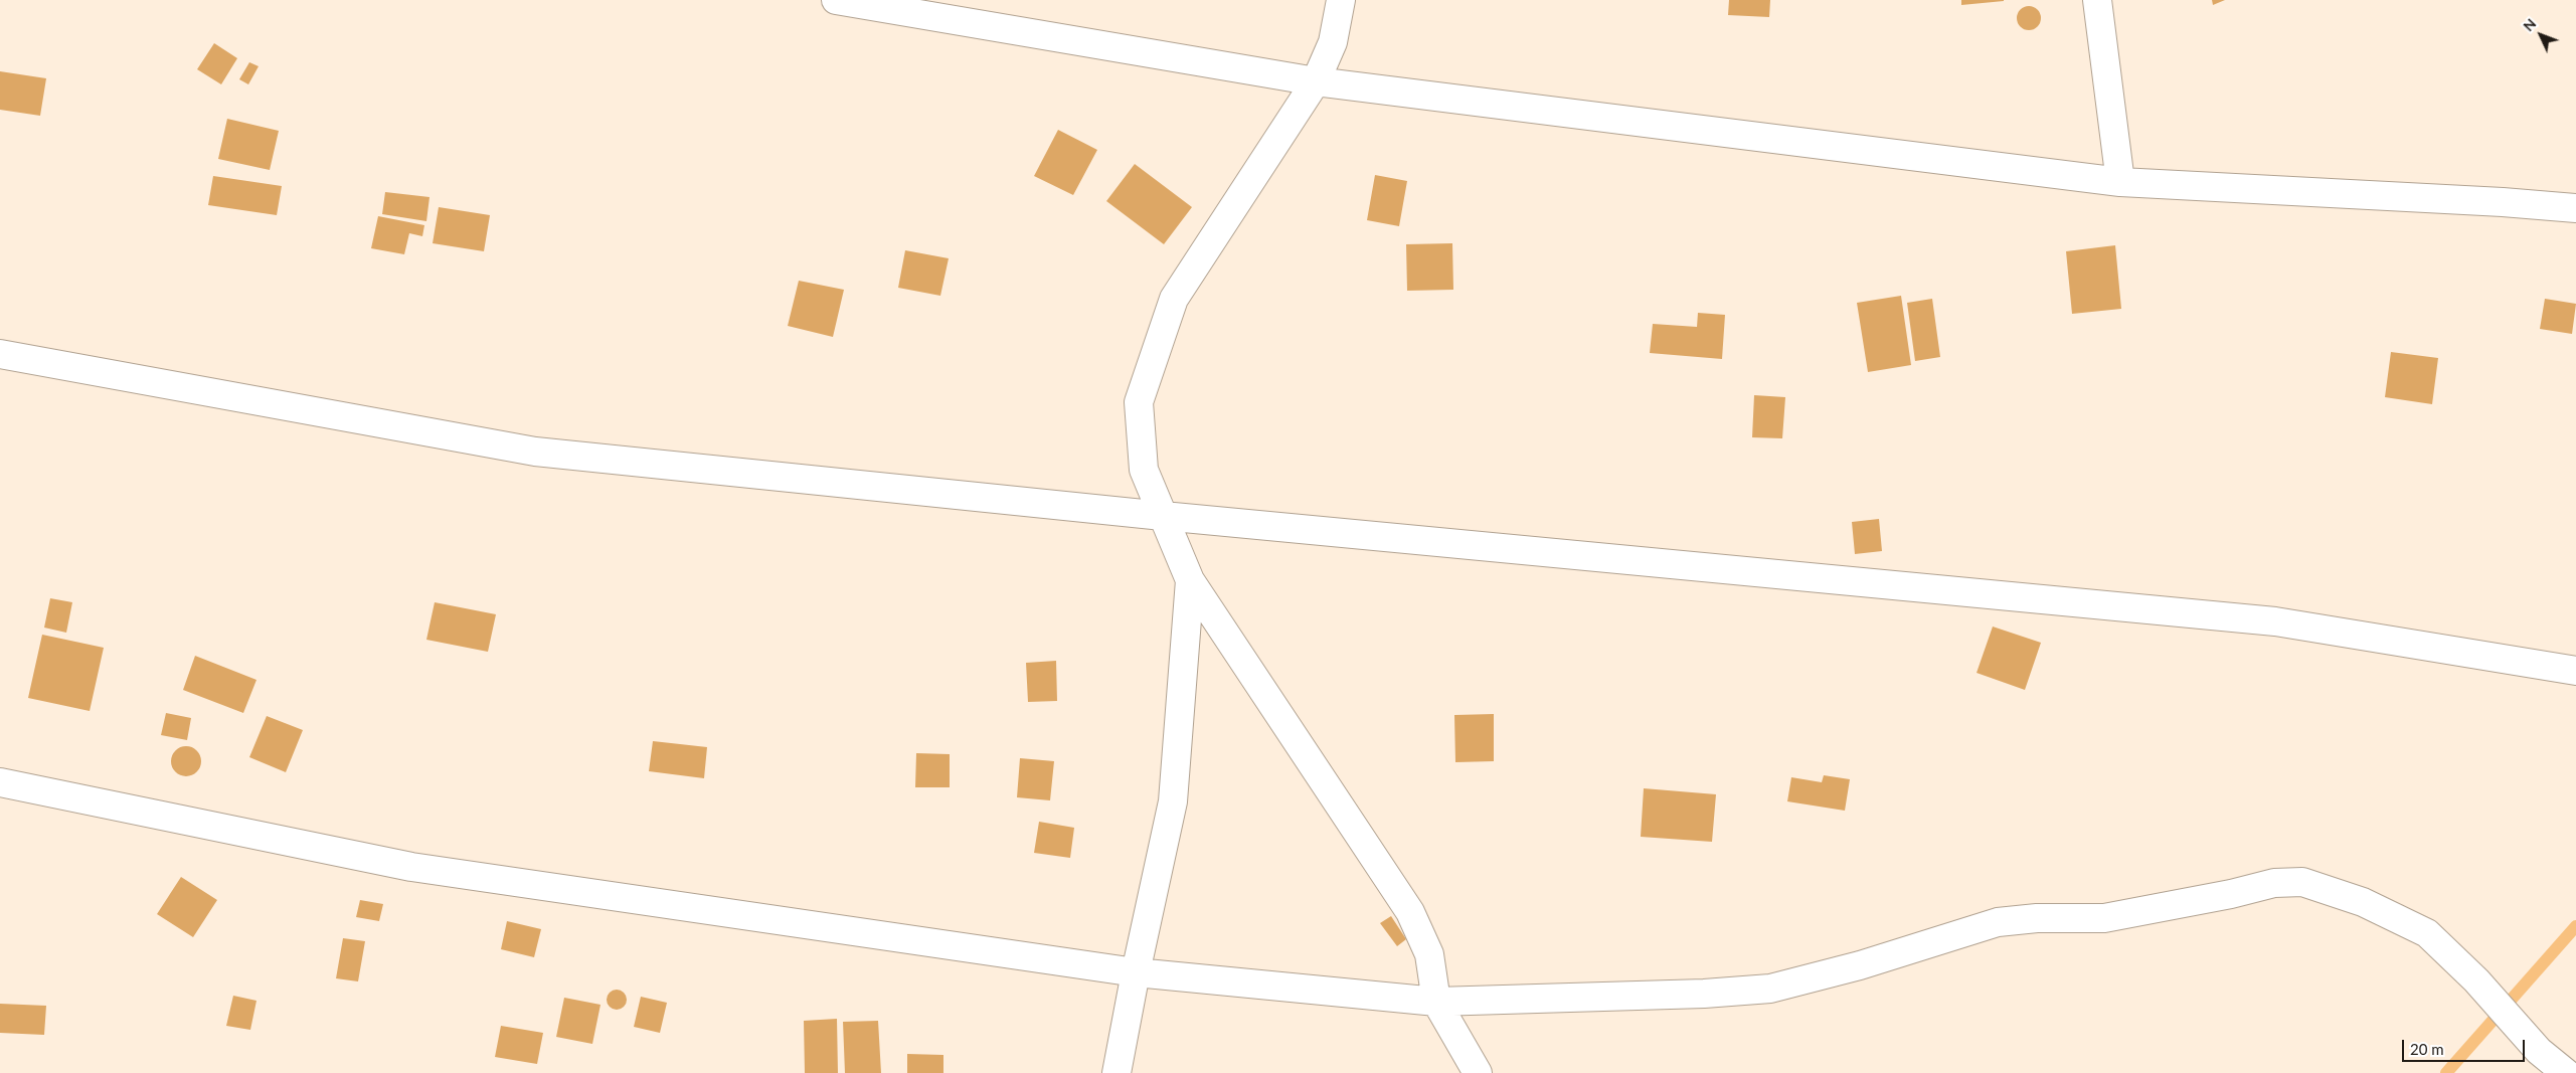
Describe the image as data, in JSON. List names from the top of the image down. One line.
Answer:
{"scale_bar":"20 m","north":"top left"}
